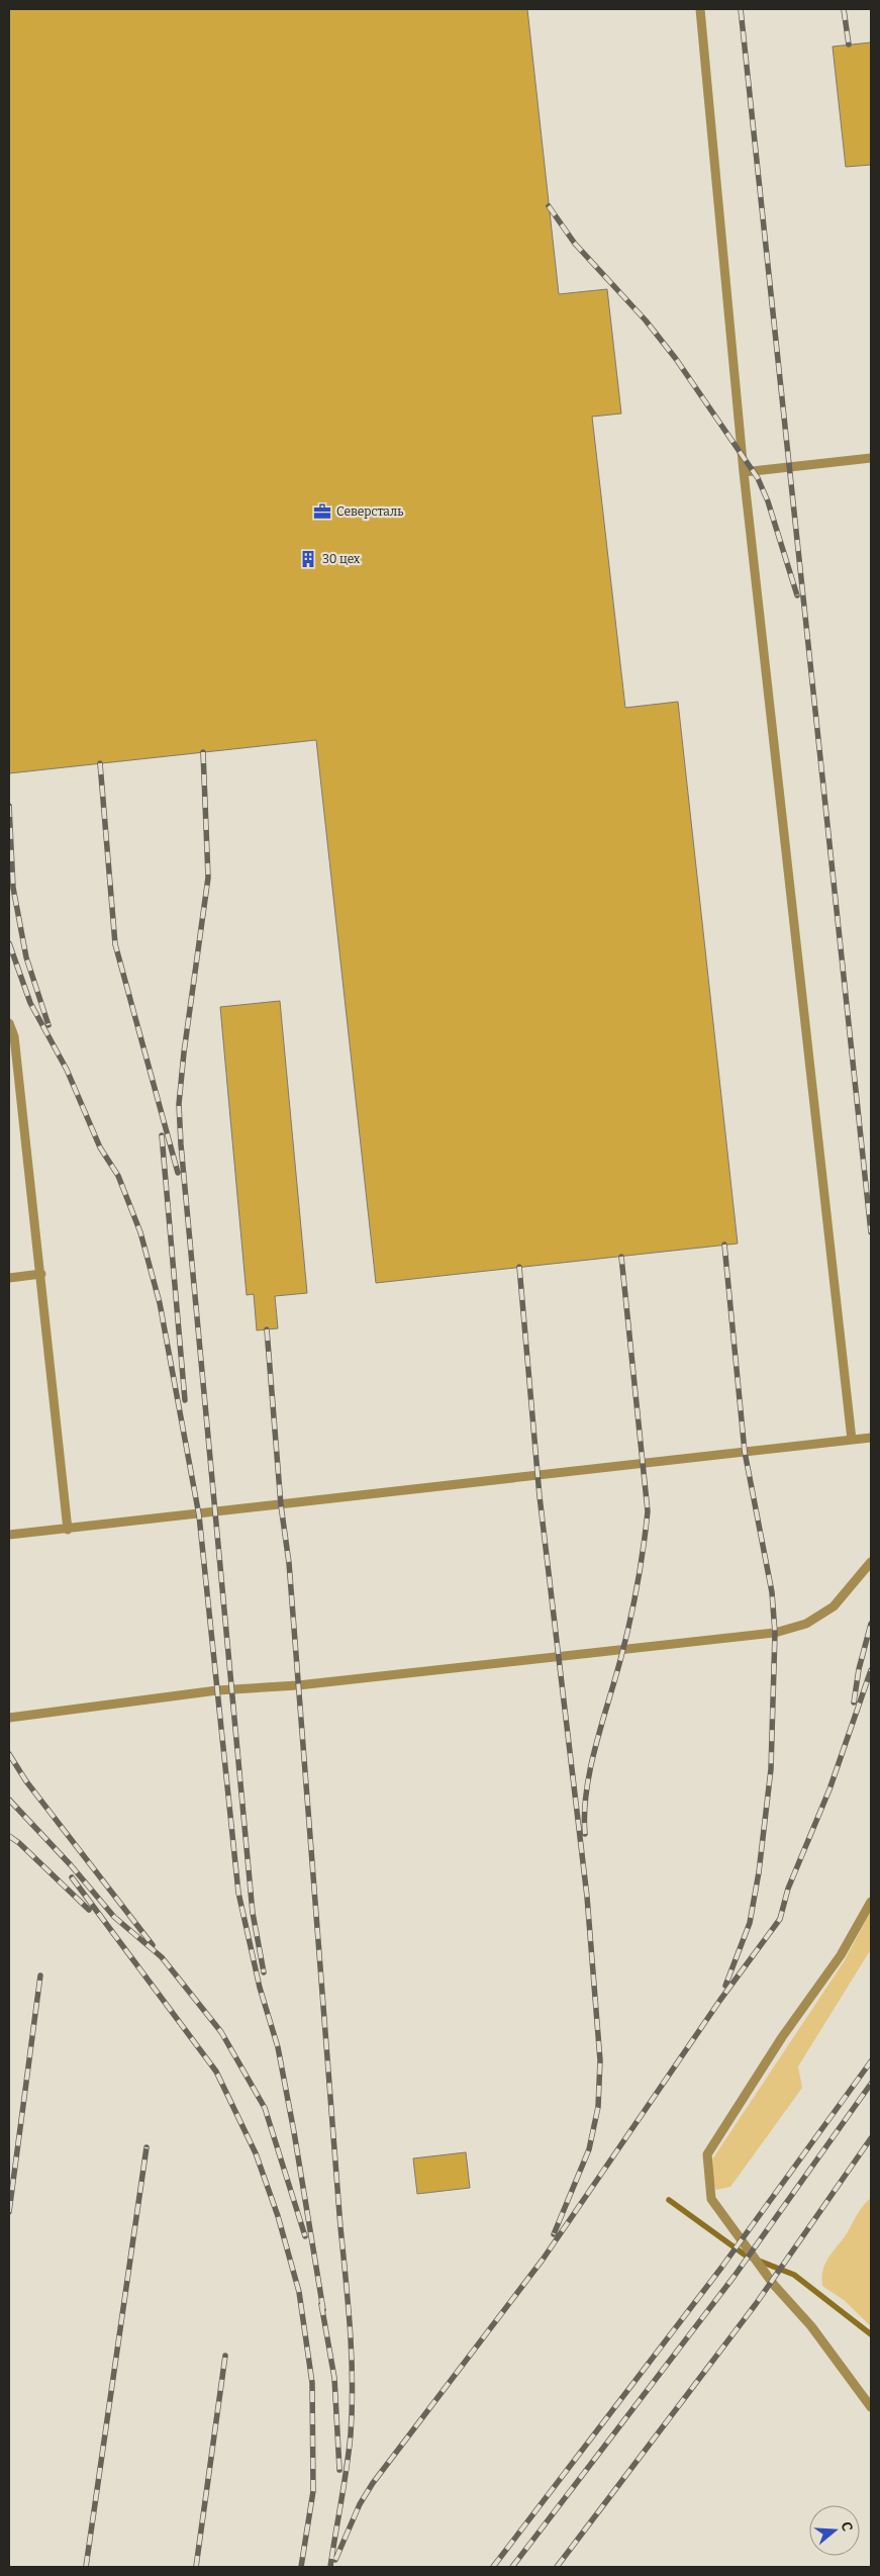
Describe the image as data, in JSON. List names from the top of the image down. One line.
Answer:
{"places":{"office":["Северсталь"],"building":["30 цех"]},"north":"right"}
